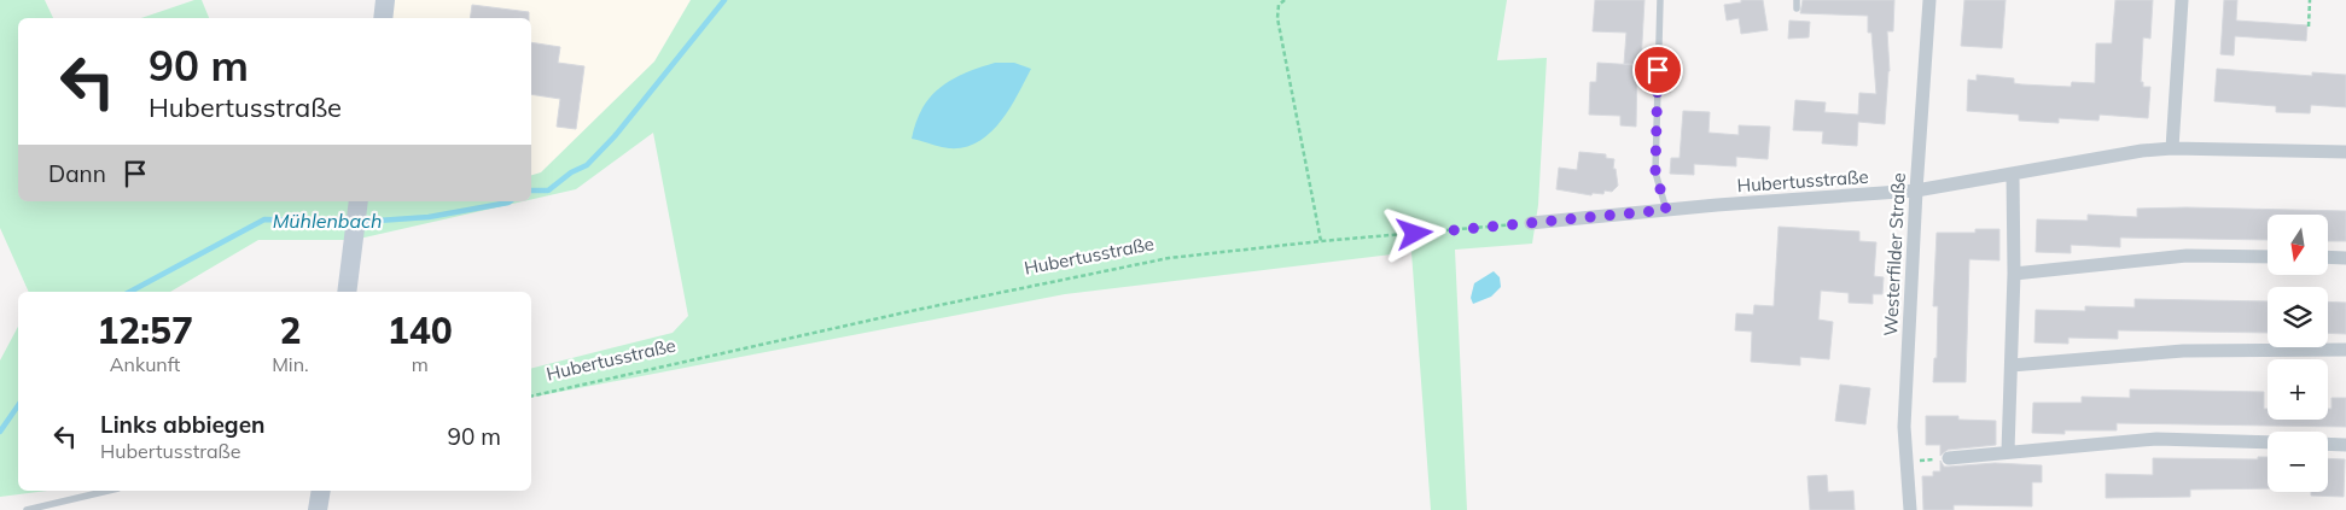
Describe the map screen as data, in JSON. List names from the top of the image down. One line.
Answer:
{"streets":{"street":["Hubertusstraße","Westerfilder Straße"]},"crossings":[["Hubertusstraße","Westerfilder Straße"]],"water":["Mühlenbach"],"north":"bottom","page":{"turn":["90 m","Hubertusstraße"],"then":"Dann","map_buttons":["+","−"],"eta":["12:57","Ankunft","2","Min.","140","m"],"list":[{"name":"Links abbiegen","note":"Hubertusstraße","value":"90 m"}]}}
